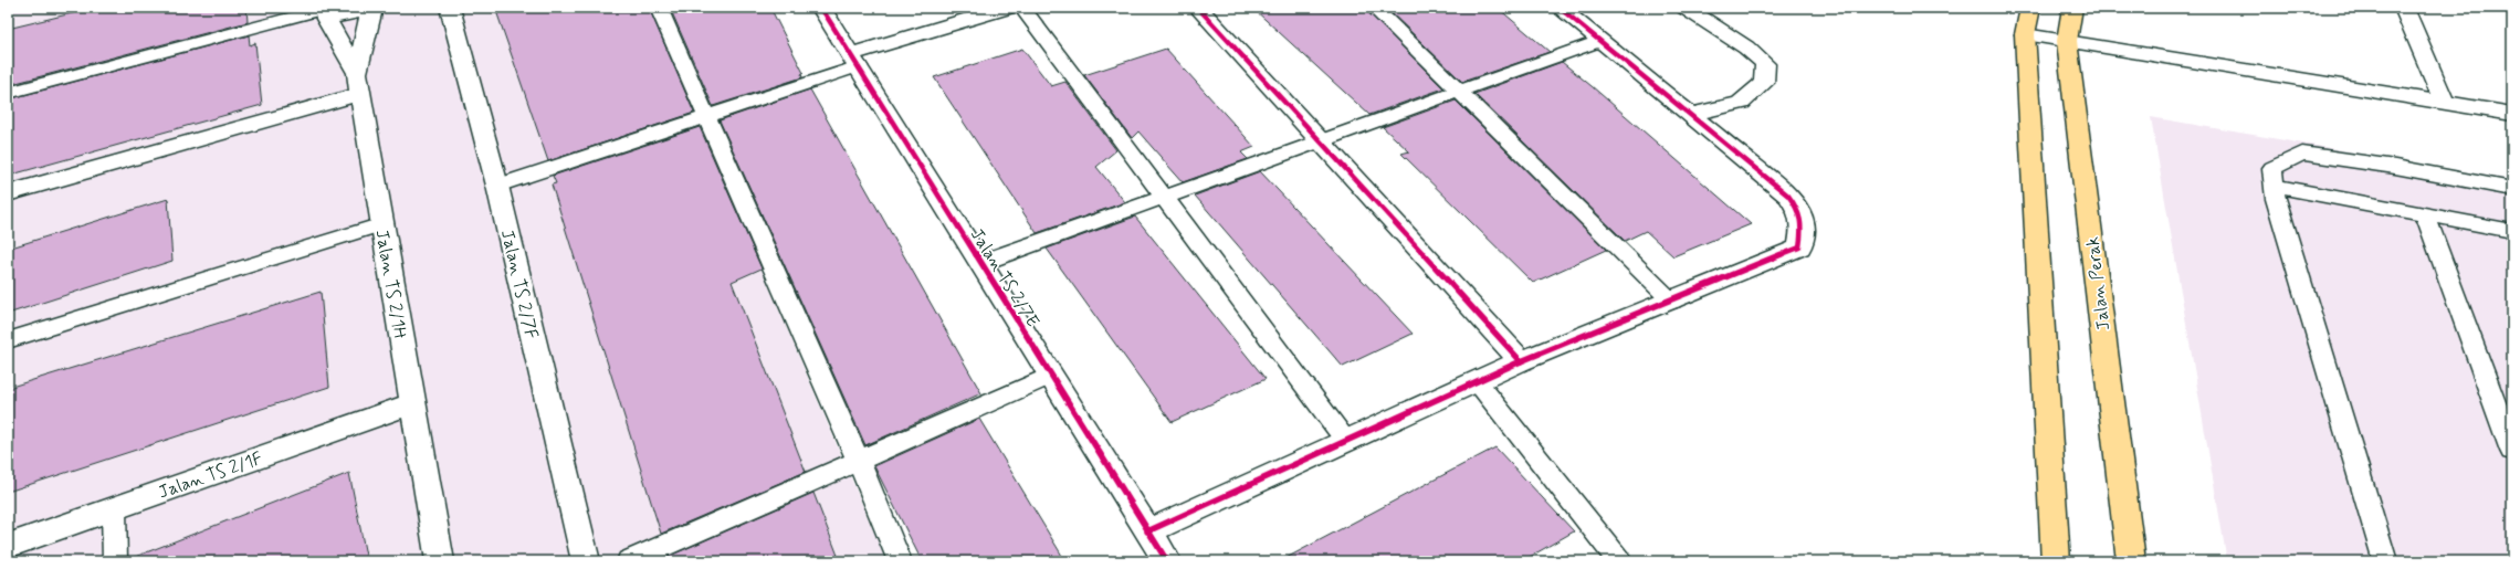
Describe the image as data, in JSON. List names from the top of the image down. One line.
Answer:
{"streets":{"main road":["Jalan Perak"],"street":["Jalan TS 2/7E","Jalan TS 2/1H","Jalan TS 2/7F","Jalan TS 2/1F"]},"crossings":[["Jalan TS 2/1H","Jalan TS 2/1F"]]}
